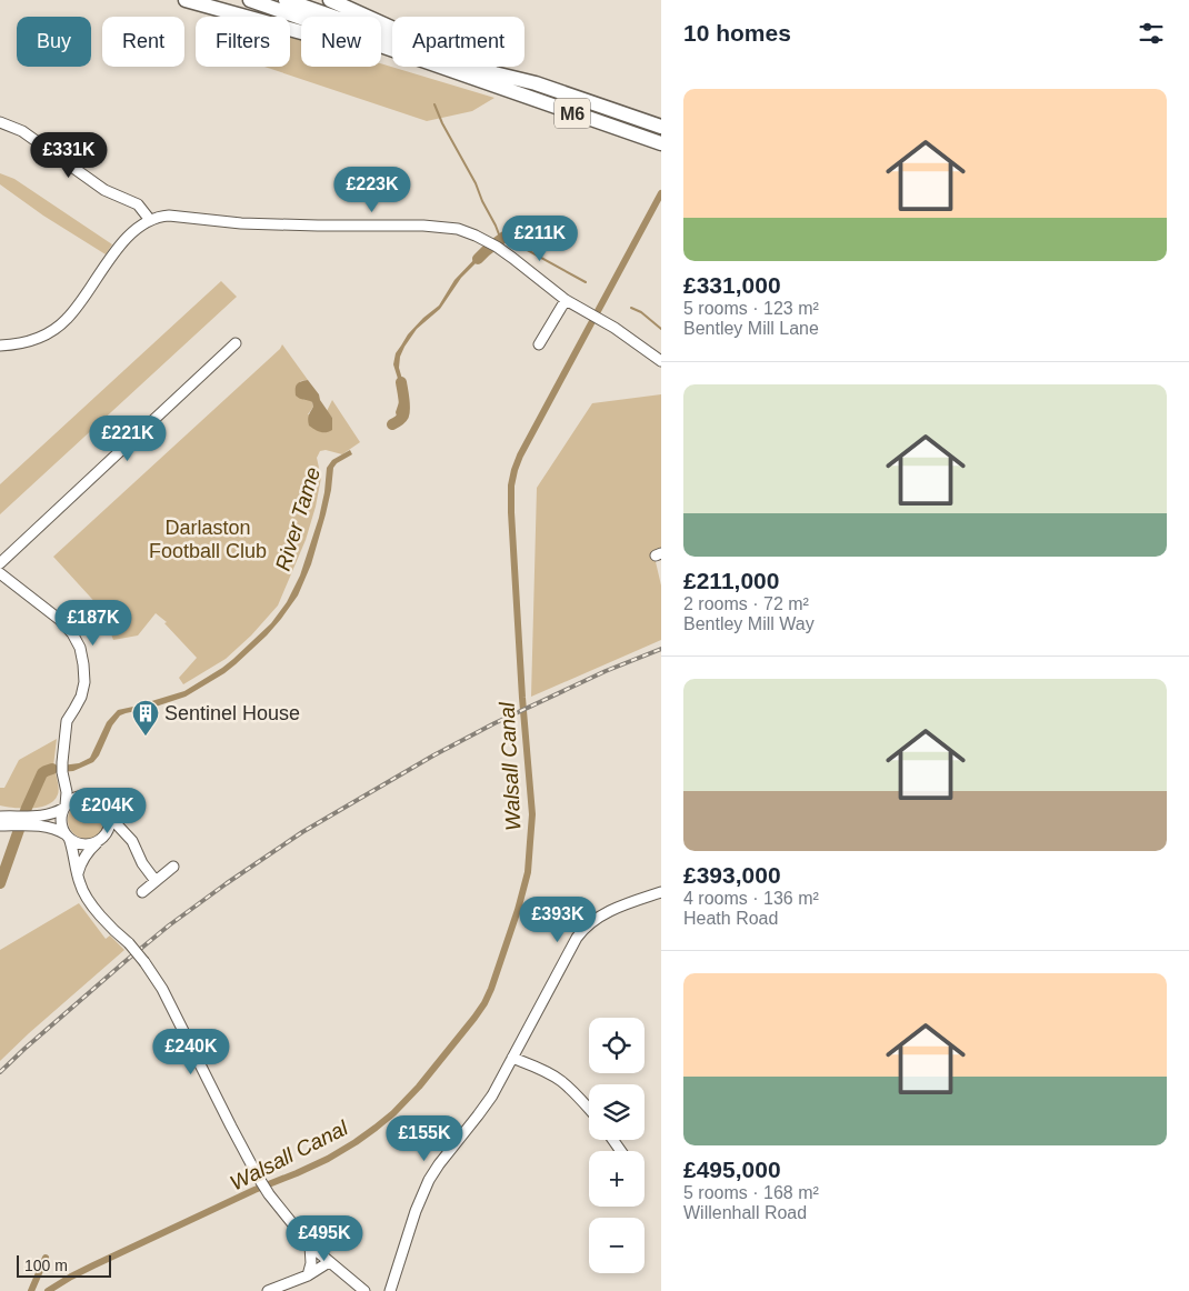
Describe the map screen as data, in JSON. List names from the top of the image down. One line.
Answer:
{"streets":{"highway":["M6"]},"water":["River Tame","Walsall Canal"],"parks":["Darlaston Football Club"],"places":{"building":["Sentinel House"]},"scale_bar":"100 m","page":{"heading":"10 homes","chip":["Buy","Rent","Filters","New","Apartment"],"list":[{"name":"£331,000","note":"5 rooms · 123 m² · Bentley Mill Lane"},{"name":"£211,000","note":"2 rooms · 72 m² · Bentley Mill Way"},{"name":"£393,000","note":"4 rooms · 136 m² · Heath Road"},{"name":"£495,000","note":"5 rooms · 168 m² · Willenhall Road"}],"price":["£331K","£223K","£211K","£221K","£187K","£204K","£393K","£240K","£155K","£495K"],"map_buttons":["+","−"],"scale":"100 m"}}
